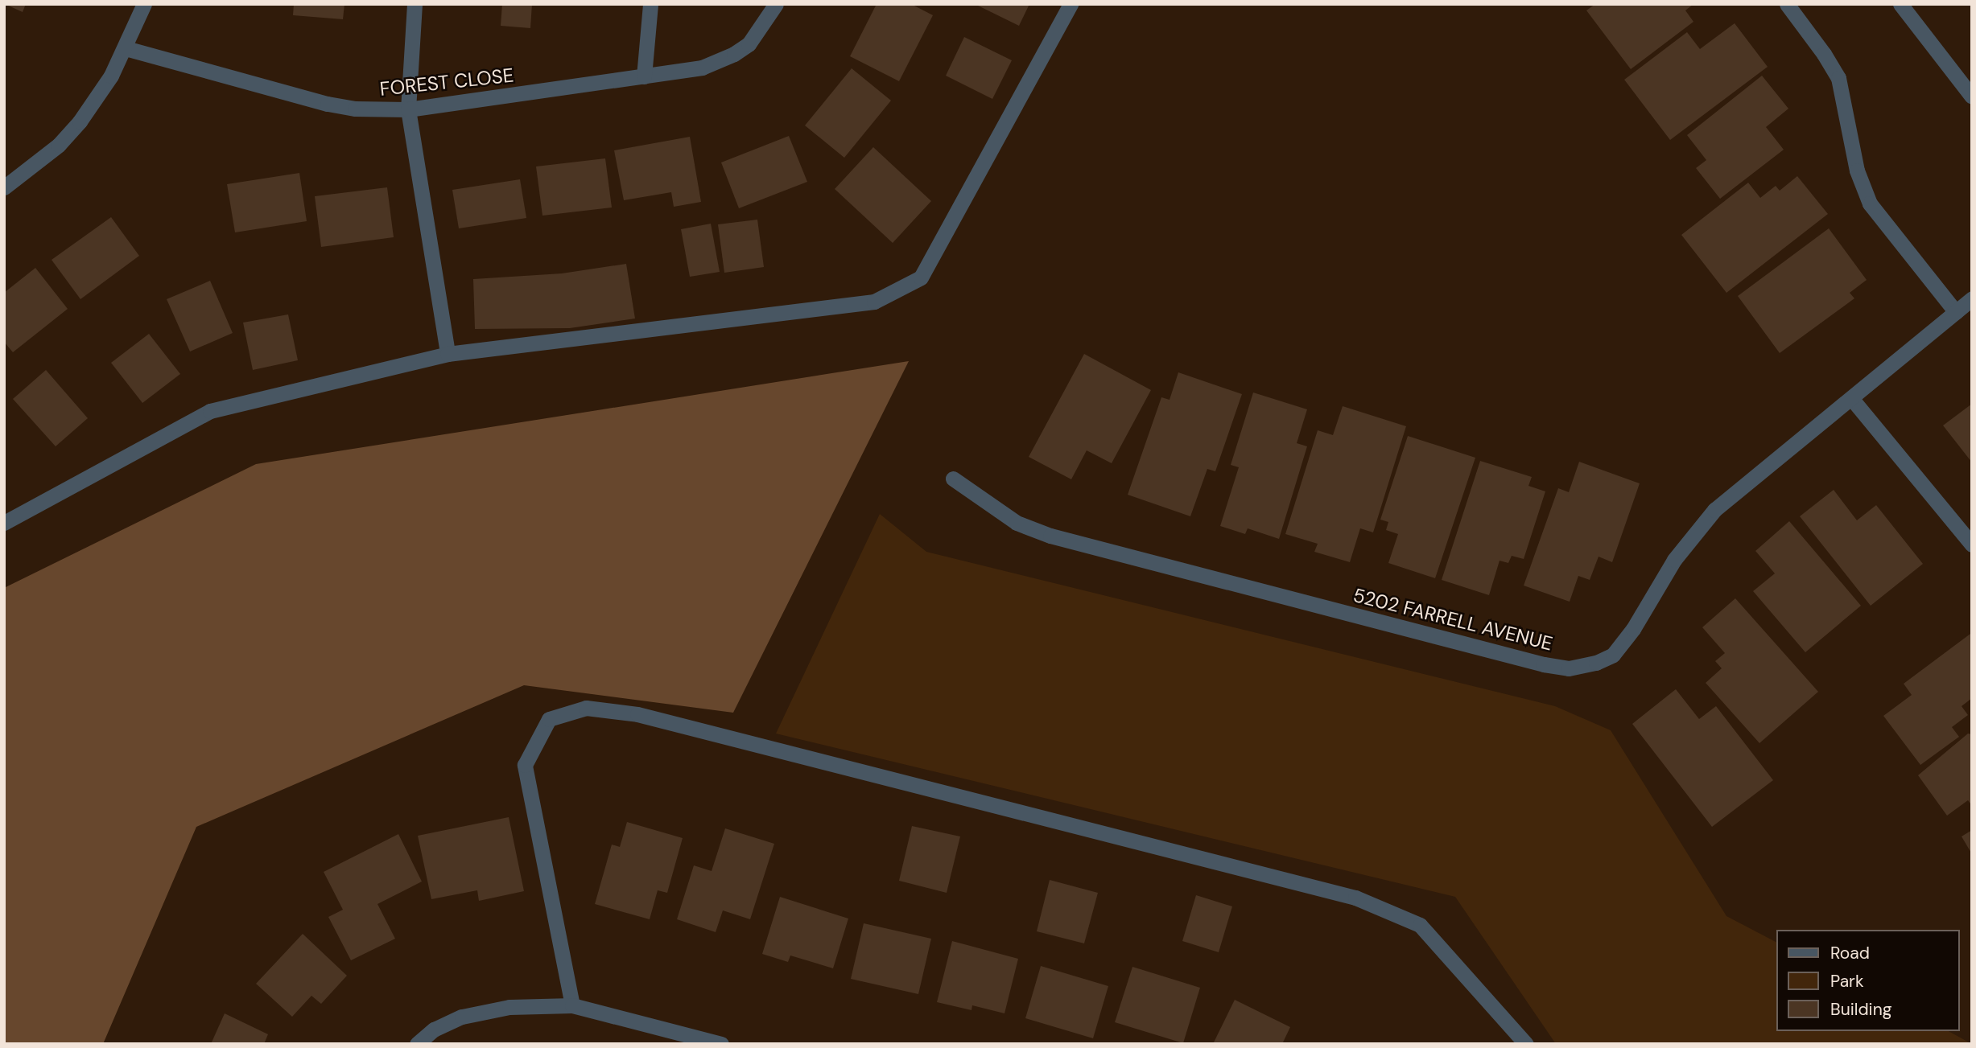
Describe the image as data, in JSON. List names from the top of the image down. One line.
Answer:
{"streets":{"street":["FOREST CLOSE","5202 FARRELL AVENUE"]},"legend":["Road","Park","Building"]}
